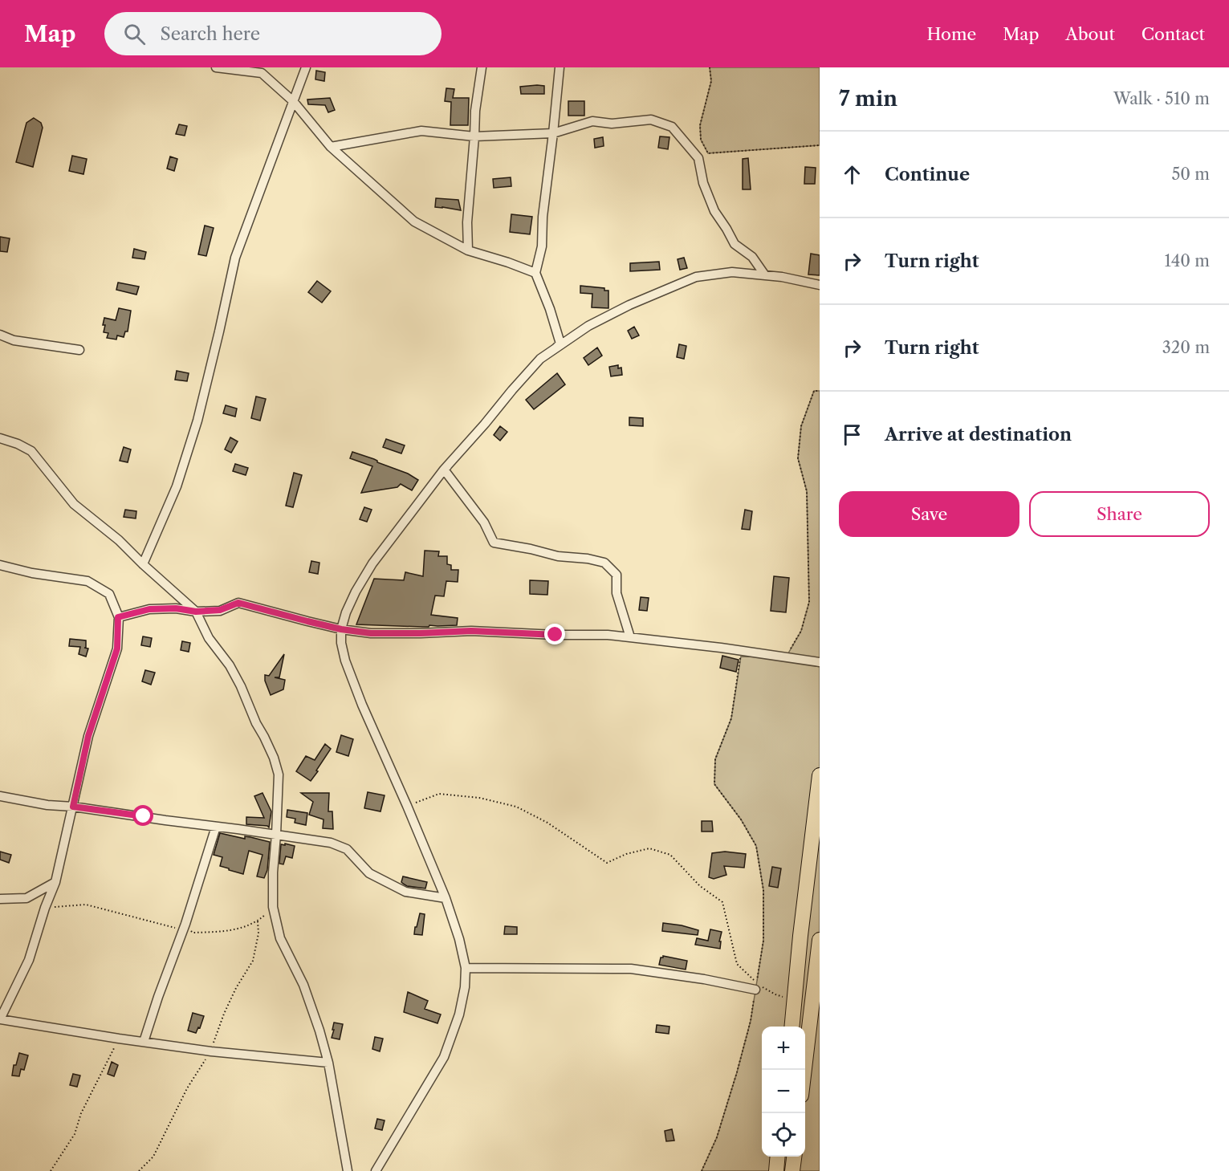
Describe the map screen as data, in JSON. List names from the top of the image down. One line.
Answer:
{"page":{"header":"Map","search":"Search here","nav":["Home","Map","About","Contact"],"heading":["7 min","Walk · 510 m"],"list":[["Continue","50 m"],["Turn right","140 m"],["Turn right","320 m"],"Arrive at destination"],"buttons":["Save","Share"],"map_buttons":["+","−"]}}
